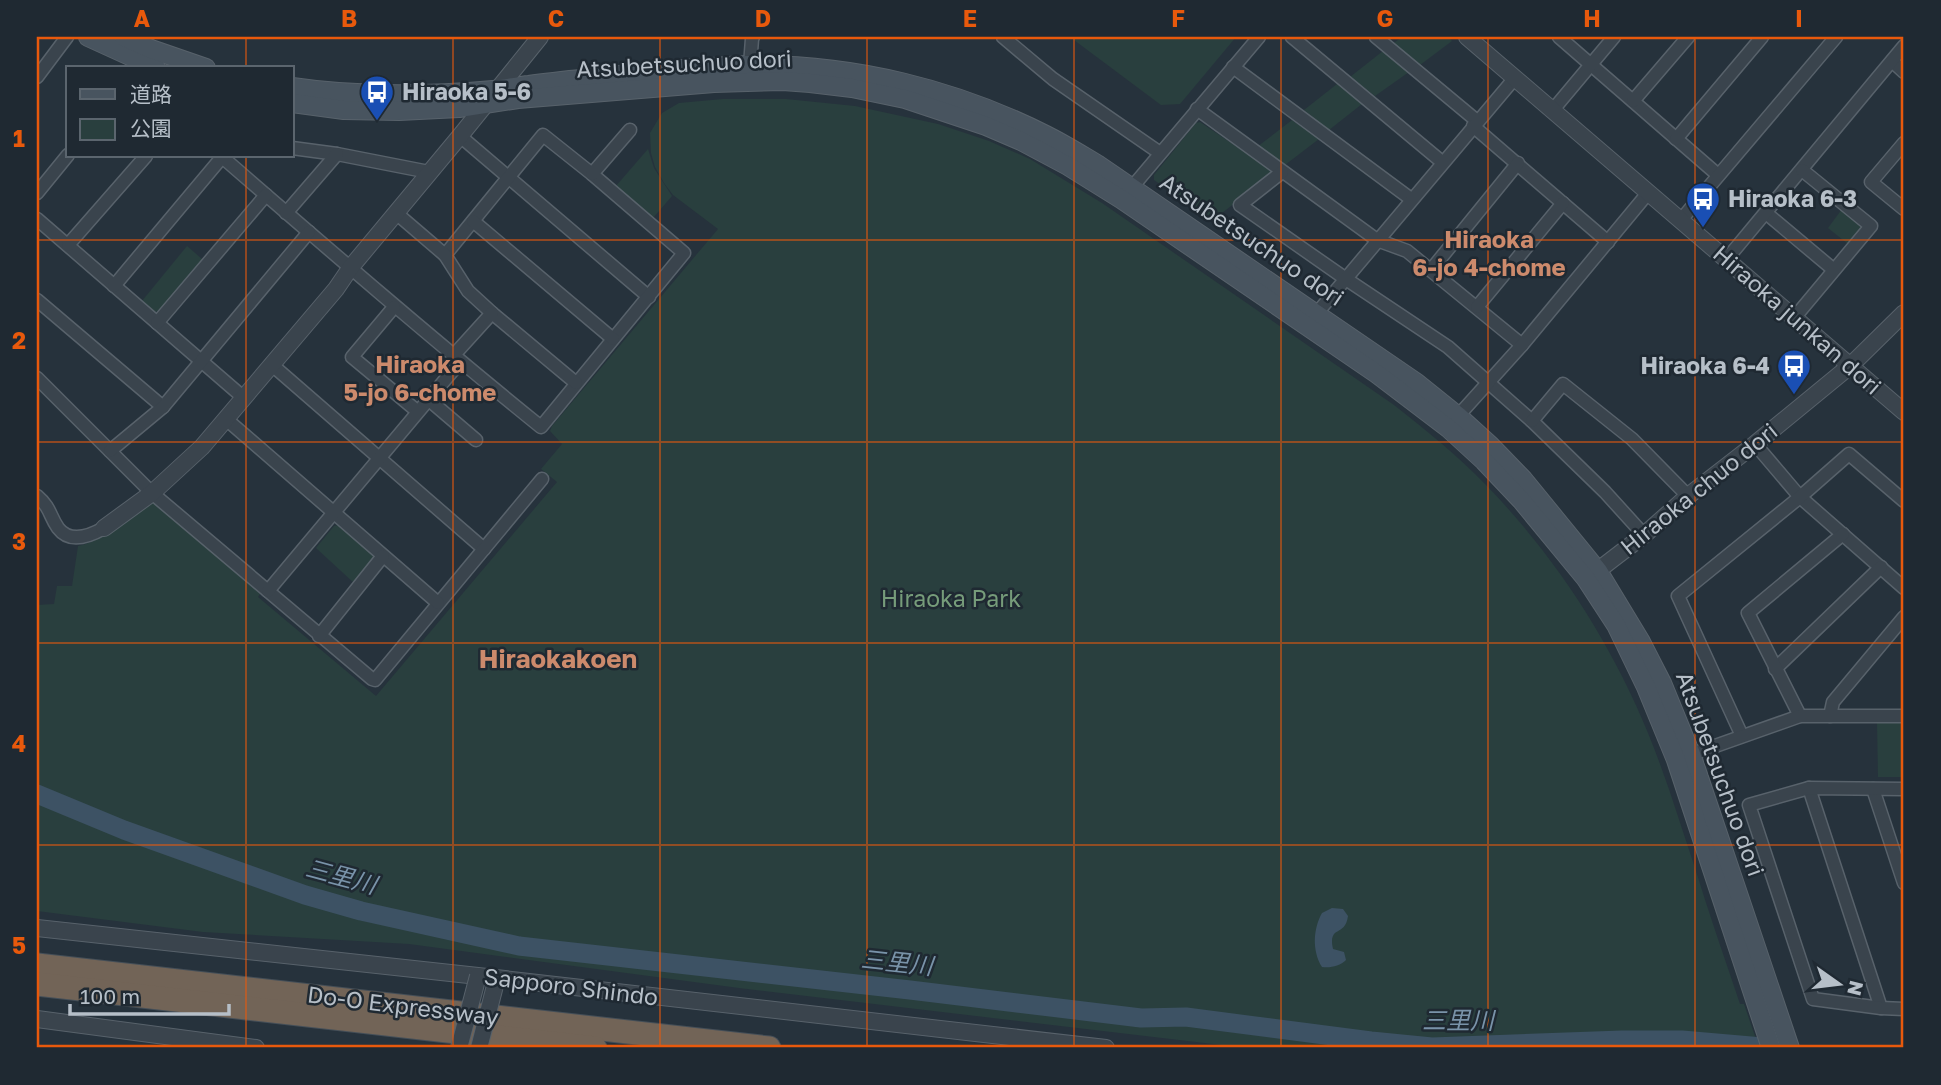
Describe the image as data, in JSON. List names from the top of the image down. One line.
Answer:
{"streets":{"highway":["Do-O Expressway"],"main road":["Atsubetsuchuo dori"],"street":["Hiraoka junkan dori","Hiraoka chuo dori","Sapporo Shindo"]},"crossings":[["Atsubetsuchuo dori","Hiraoka chuo dori"],["Hiraoka junkan dori","Hiraoka chuo dori"]],"districts":["Hiraoka 6-jo 4-chome","Hiraoka 5-jo 6-chome","Hiraokakoen"],"water":["三里川"],"parks":["Hiraoka Park"],"places":{"bus stop":["Hiraoka 5-6","Hiraoka 6-3","Hiraoka 6-4"]},"legend":["道路","公園"],"scale_bar":"100 m","north":"right","grid":{"columns":["A","B","C","D","E","F","G","H","I"],"rows":["1","2","3","4","5"]}}
